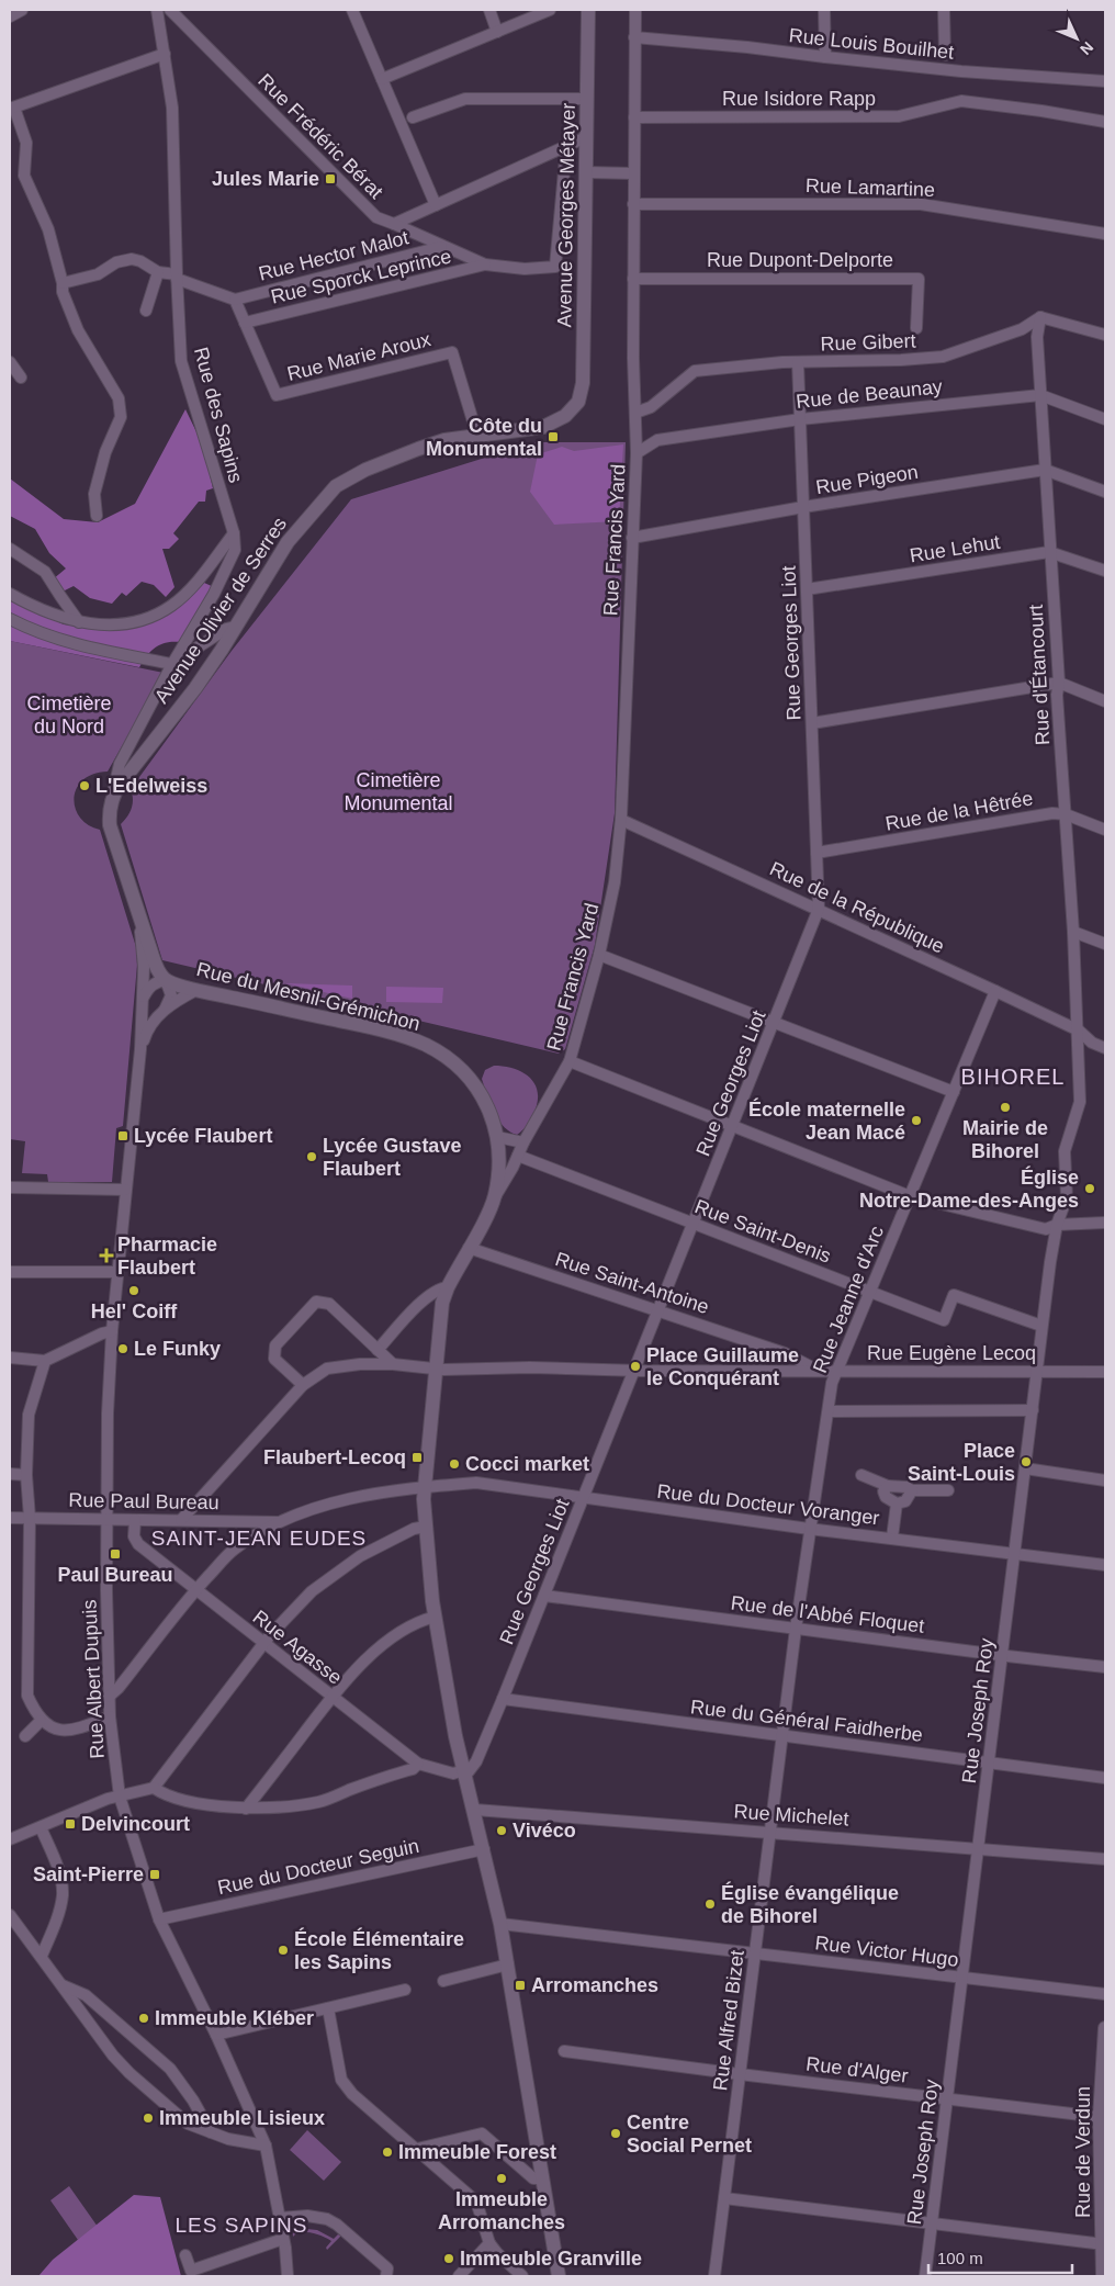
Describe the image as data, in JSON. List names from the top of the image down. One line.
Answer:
{"streets":{"street":["Rue Louis Bouilhet","Rue Isidore Rapp","Rue Frédéric Bérat","Rue Lamartine","Avenue Georges Métayer","Rue Hector Malot","Rue Dupont-Delporte","Rue Sporck Leprince","Rue Gibert","Rue Marie Aroux","Rue de Beaunay","Rue des Sapins","Rue Pigeon","Rue Francis Yard","Rue Lehut","Avenue Olivier de Serres","Rue Georges Liot","Rue d'Étancourt","Rue de la Hêtrée","Rue de la République","Rue du Mesnil-Grémichon","Rue Saint-Denis","Rue Saint-Antoine","Rue Jeanne d'Arc","Rue Eugène Lecoq","Rue Paul Bureau","Rue du Docteur Voranger","Rue de l'Abbé Floquet","Rue Agasse","Rue Albert Dupuis","Rue Joseph Roy","Rue du Général Faidherbe","Rue Michelet","Rue du Docteur Seguin","Rue Victor Hugo","Rue Alfred Bizet","Rue d'Alger","Rue de Verdun"]},"crossings":[["Rue Louis Bouilhet","Rue Francis Yard"],["Rue Isidore Rapp","Rue Francis Yard"],["Rue Frédéric Bérat","Rue Hector Malot"],["Rue Frédéric Bérat","Rue Sporck Leprince"],["Rue Lamartine","Rue Francis Yard"],["Avenue Georges Métayer","Avenue Olivier de Serres"],["Rue Hector Malot","Rue Marie Aroux"],["Rue Dupont-Delporte","Rue Francis Yard"],["Rue Sporck Leprince","Rue Marie Aroux"],["Rue Gibert","Rue Francis Yard"],["Rue Gibert","Rue Georges Liot"],["Rue Gibert","Rue d'Étancourt"],["Rue Marie Aroux","Avenue Olivier de Serres"],["Rue de Beaunay","Rue Francis Yard"],["Rue de Beaunay","Rue Georges Liot"],["Rue de Beaunay","Rue d'Étancourt"],["Rue des Sapins","Avenue Olivier de Serres"],["Rue Pigeon","Rue Francis Yard"],["Rue Pigeon","Rue Georges Liot"],["Rue Pigeon","Rue d'Étancourt"],["Rue Francis Yard","Rue de la République"],["Rue Francis Yard","Rue du Mesnil-Grémichon"],["Rue Francis Yard","Rue Saint-Denis"],["Rue Lehut","Rue Georges Liot"],["Rue Lehut","Rue d'Étancourt"],["Avenue Olivier de Serres","Rue du Mesnil-Grémichon"],["Avenue Olivier de Serres","Rue Albert Dupuis"],["Rue Georges Liot","Rue de la Hêtrée"],["Rue Georges Liot","Rue de la République"],["Rue Georges Liot","Rue du Mesnil-Grémichon"],["Rue Georges Liot","Rue Saint-Denis"],["Rue Georges Liot","Rue Saint-Antoine"],["Rue Georges Liot","Rue Eugène Lecoq"],["Rue Georges Liot","Rue du Docteur Voranger"],["Rue Georges Liot","Rue de l'Abbé Floquet"],["Rue Georges Liot","Rue Agasse"],["Rue Georges Liot","Rue du Général Faidherbe"],["Rue d'Étancourt","Rue de la Hêtrée"],["Rue d'Étancourt","Rue de la République"],["Rue d'Étancourt","Rue Joseph Roy"],["Rue de la République","Rue Jeanne d'Arc"],["Rue du Mesnil-Grémichon","Rue Saint-Antoine"],["Rue du Mesnil-Grémichon","Rue Eugène Lecoq"],["Rue du Mesnil-Grémichon","Rue du Docteur Voranger"],["Rue du Mesnil-Grémichon","Rue Agasse"],["Rue du Mesnil-Grémichon","Rue Albert Dupuis"],["Rue du Mesnil-Grémichon","Rue Michelet"],["Rue du Mesnil-Grémichon","Rue du Docteur Seguin"],["Rue du Mesnil-Grémichon","Rue Victor Hugo"],["Rue Saint-Denis","Rue Jeanne d'Arc"],["Rue Saint-Denis","Rue Joseph Roy"],["Rue Saint-Antoine","Rue Eugène Lecoq"],["Rue Jeanne d'Arc","Rue Eugène Lecoq"],["Rue Jeanne d'Arc","Rue du Docteur Voranger"],["Rue Jeanne d'Arc","Rue de l'Abbé Floquet"],["Rue Jeanne d'Arc","Rue du Général Faidherbe"],["Rue Jeanne d'Arc","Rue Alfred Bizet"],["Rue Eugène Lecoq","Rue Paul Bureau"],["Rue Eugène Lecoq","Rue Joseph Roy"],["Rue Paul Bureau","Rue du Docteur Voranger"],["Rue Paul Bureau","Rue Agasse"],["Rue Paul Bureau","Rue Albert Dupuis"],["Rue du Docteur Voranger","Rue Joseph Roy"],["Rue de l'Abbé Floquet","Rue Joseph Roy"],["Rue Albert Dupuis","Rue du Docteur Seguin"],["Rue Joseph Roy","Rue du Général Faidherbe"],["Rue Joseph Roy","Rue Michelet"],["Rue Joseph Roy","Rue Victor Hugo"],["Rue Joseph Roy","Rue d'Alger"],["Rue du Général Faidherbe","Rue Alfred Bizet"],["Rue Michelet","Rue Alfred Bizet"],["Rue Victor Hugo","Rue Alfred Bizet"],["Rue Alfred Bizet","Rue d'Alger"],["Rue d'Alger","Rue de Verdun"]],"districts":["BIHOREL","SAINT-JEAN EUDES","LES SAPINS"],"parks":["Cimetière du Nord","Cimetière Monumental"],"places":{"transit":["Jules Marie","Côte du Monumental","Lycée Flaubert","Flaubert-Lecoq","Paul Bureau","Delvincourt","Saint-Pierre","Arromanches"],"other":["L'Edelweiss","Mairie de Bihorel","École maternelle Jean Macé","Lycée Gustave Flaubert","Église Notre-Dame-des-Anges","Hel' Coiff","Le Funky","Place Guillaume le Conquérant","Place Saint-Louis","Cocci market","Vivéco","Église évangélique de Bihorel","École Élémentaire les Sapins","Immeuble Kléber","Immeuble Lisieux","Centre Social Pernet","Immeuble Forest","Immeuble Arromanches","Immeuble Granville"],"health":["Pharmacie Flaubert"]},"scale_bar":"100 m","north":"bottom right"}
